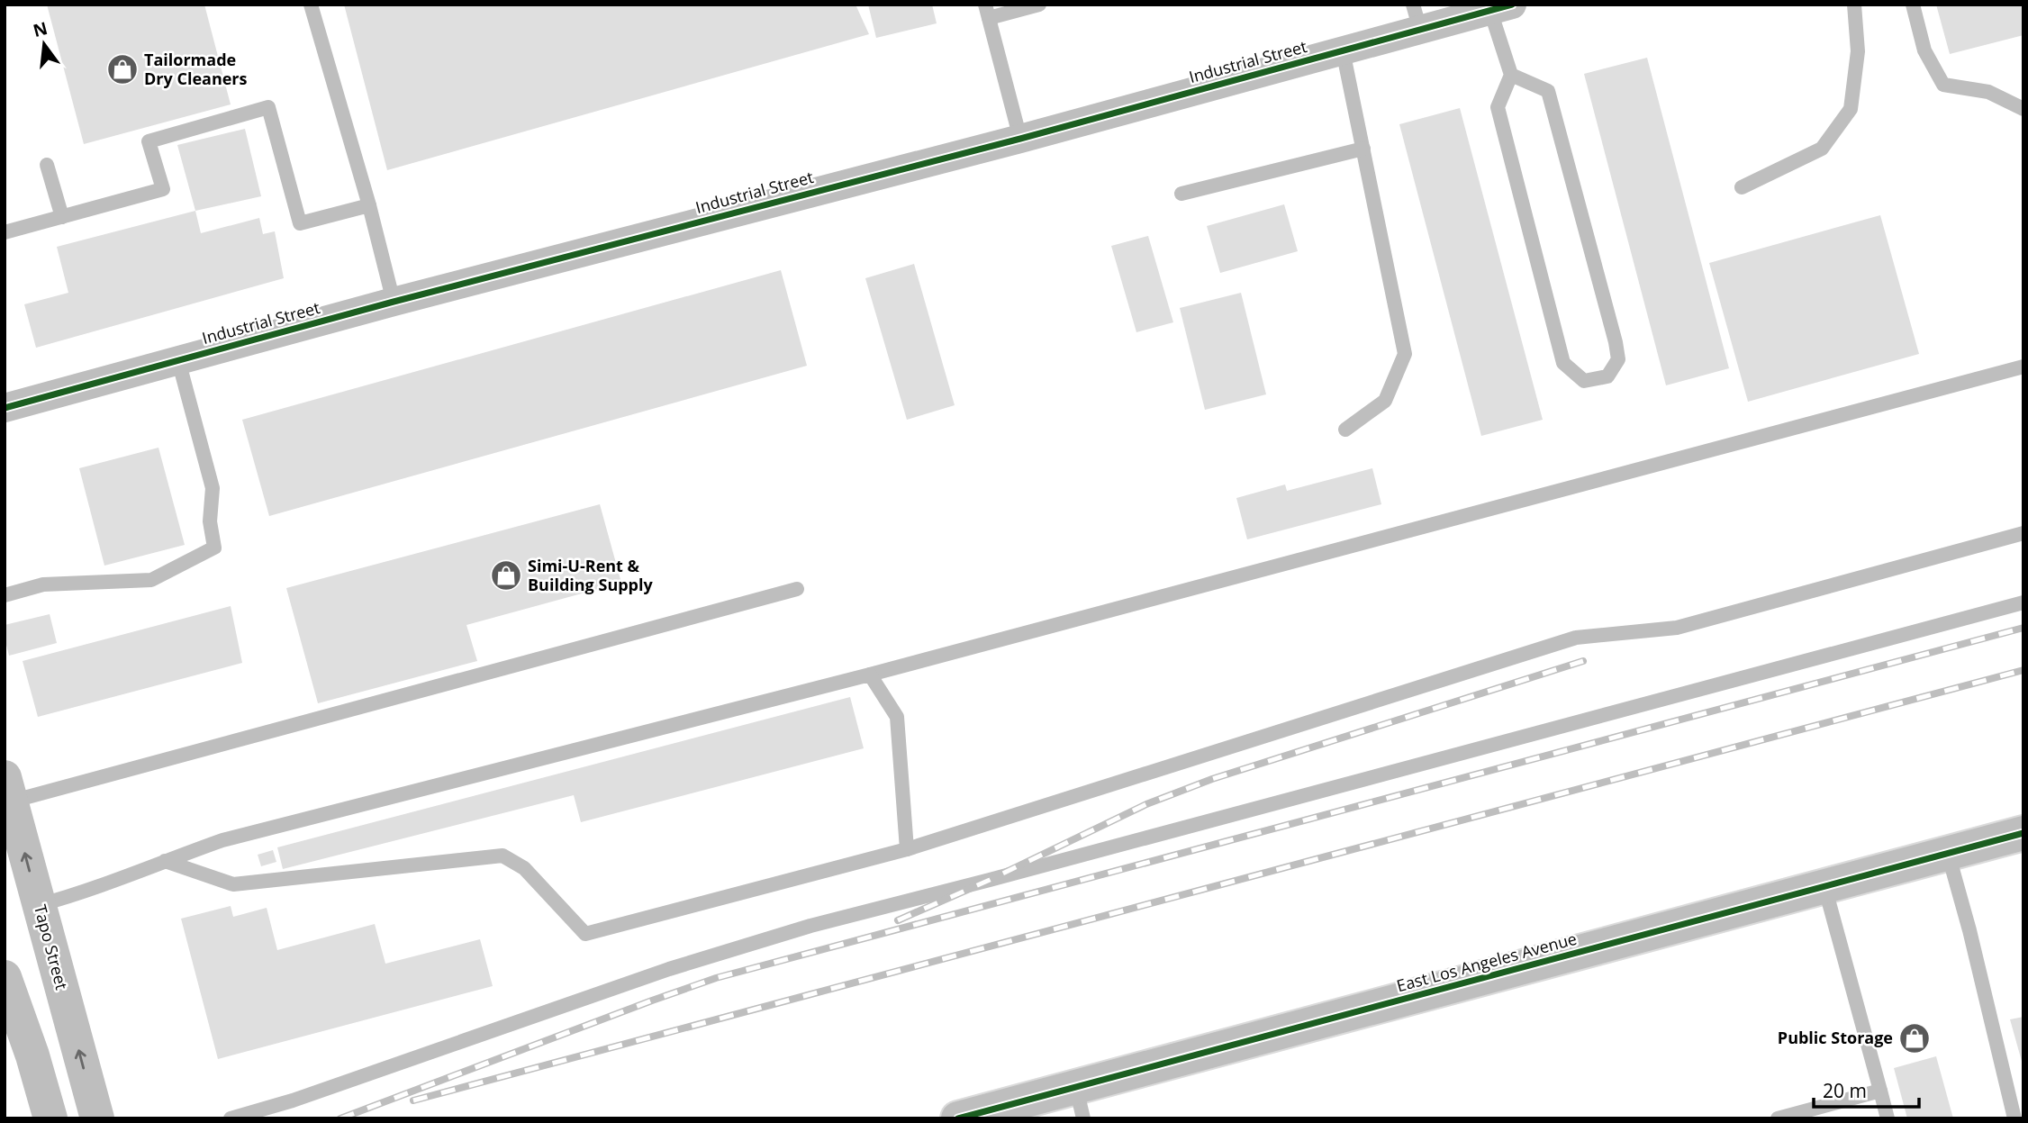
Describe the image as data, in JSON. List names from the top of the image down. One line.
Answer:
{"streets":{"main road":["Tapo Street","East Los Angeles Avenue"],"street":["Industrial Street"]},"places":{"shop":["Tailormade Dry Cleaners","Simi-U-Rent & Building Supply","Public Storage"]},"scale_bar":"20 m","north":"top"}
